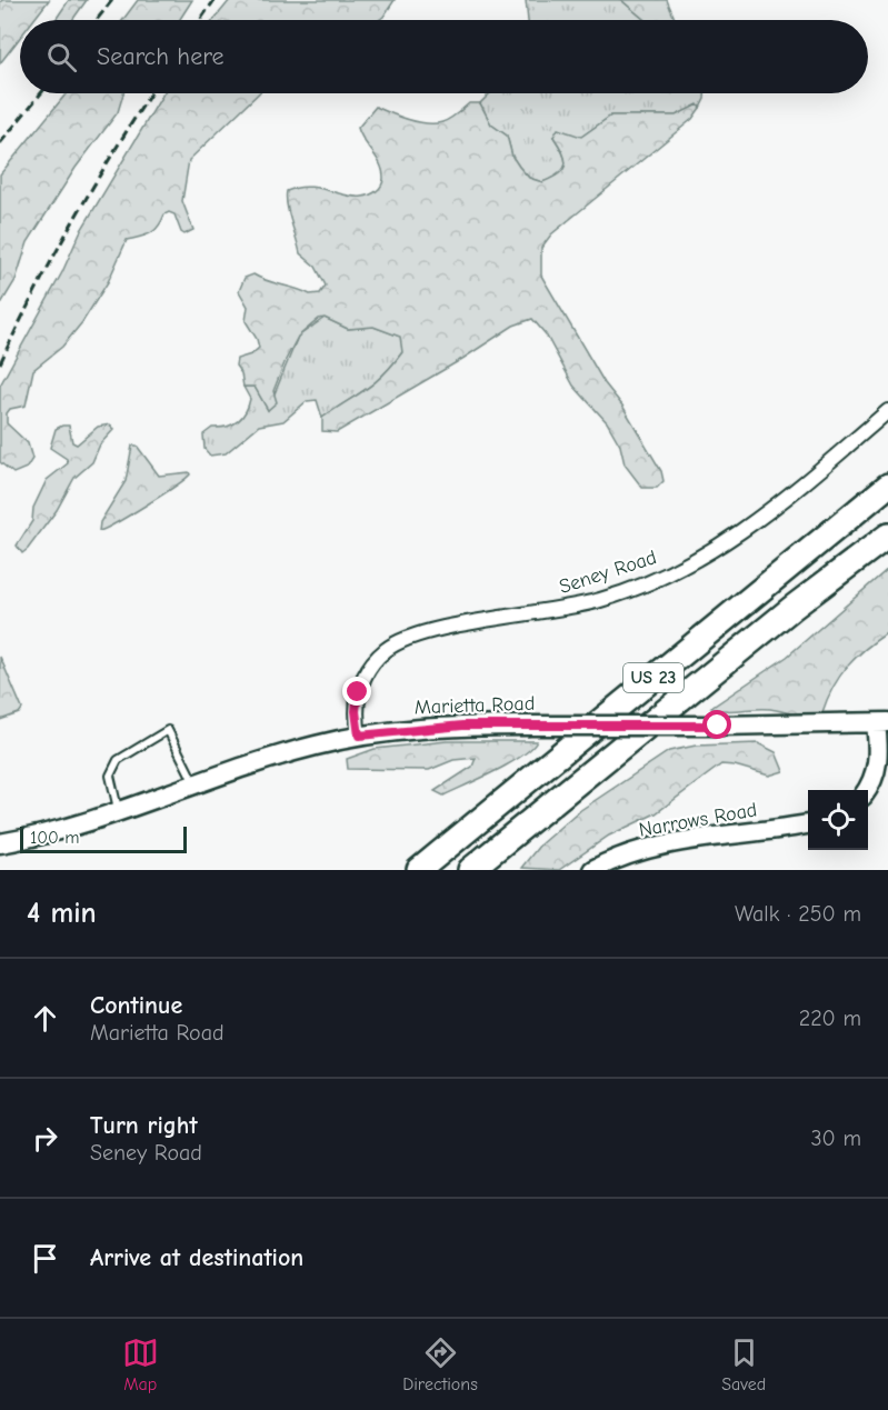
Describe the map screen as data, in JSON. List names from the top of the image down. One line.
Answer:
{"streets":{"highway":["US 23"],"street":["Seney Road","Marietta Road","Narrows Road"]},"crossings":[["Seney Road","Marietta Road"]],"scale_bar":"100 m","page":{"search":"Search here","scale":"100 m","heading":["4 min","Walk · 250 m"],"list":[["Continue","Marietta Road","220 m"],["Turn right","Seney Road","30 m"],"Arrive at destination"],"nav":["Map","Directions","Saved"]}}
